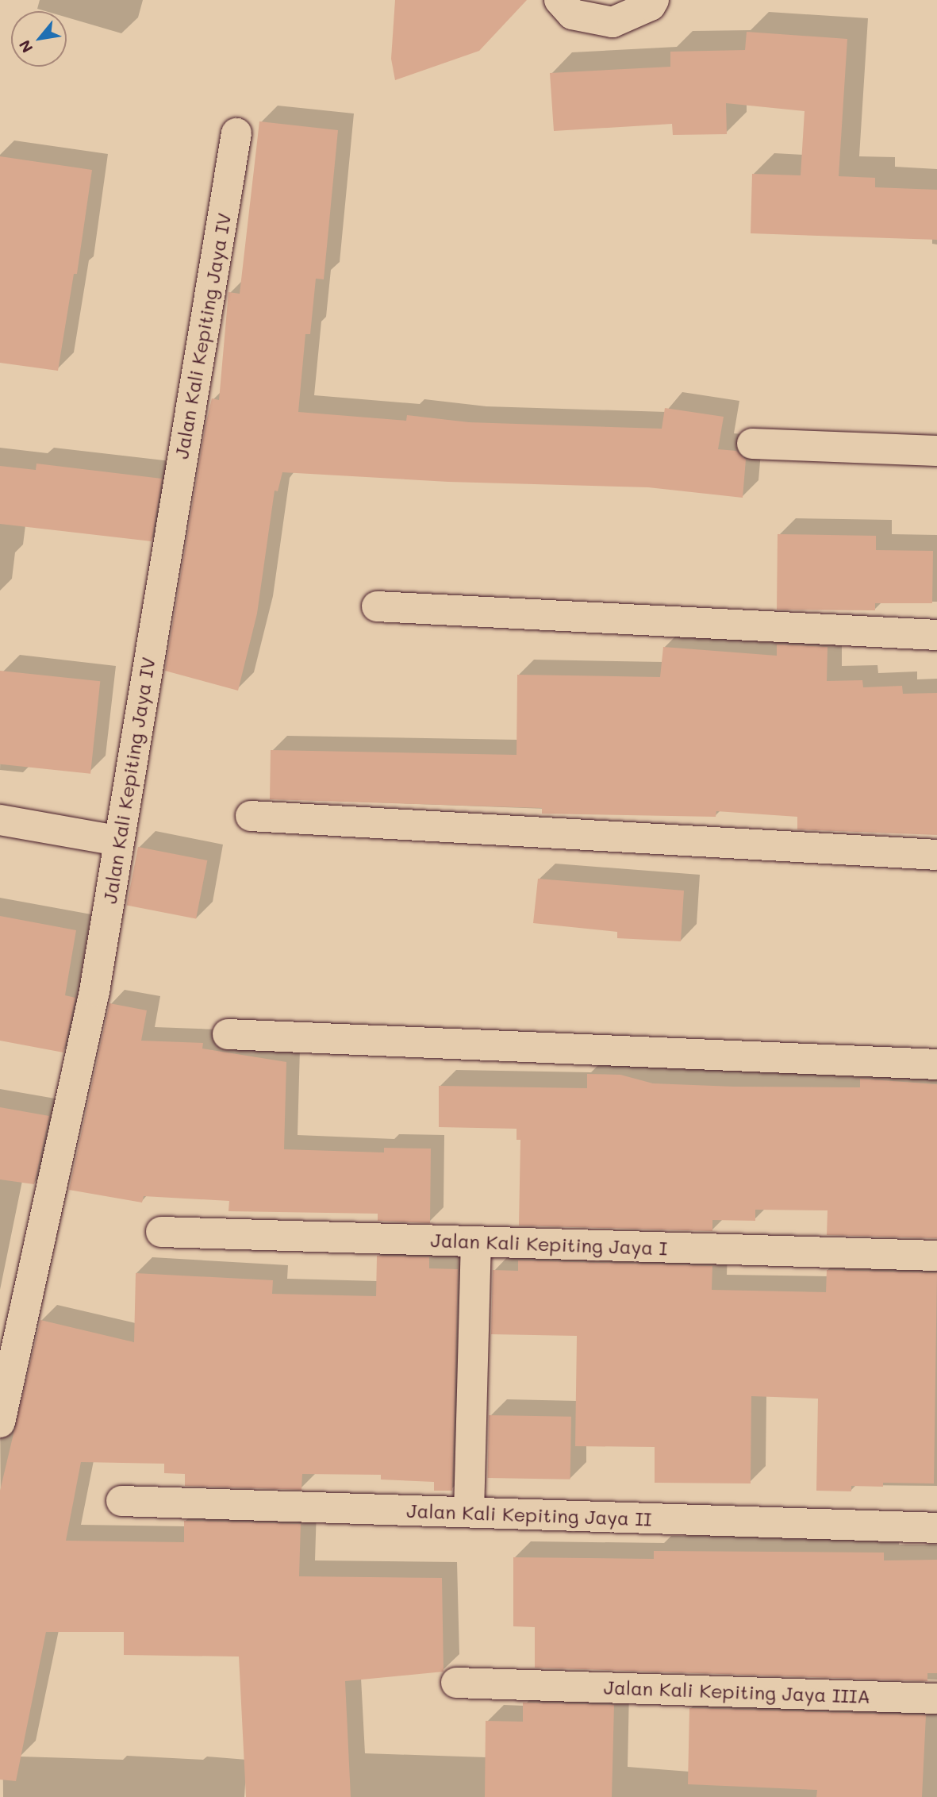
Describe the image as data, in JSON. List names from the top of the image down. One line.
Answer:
{"streets":{"street":["Jalan Kali Kepiting Jaya IV","Jalan Kali Kepiting Jaya I","Jalan Kali Kepiting Jaya II","Jalan Kali Kepiting Jaya IIIA"]},"north":"bottom left"}
